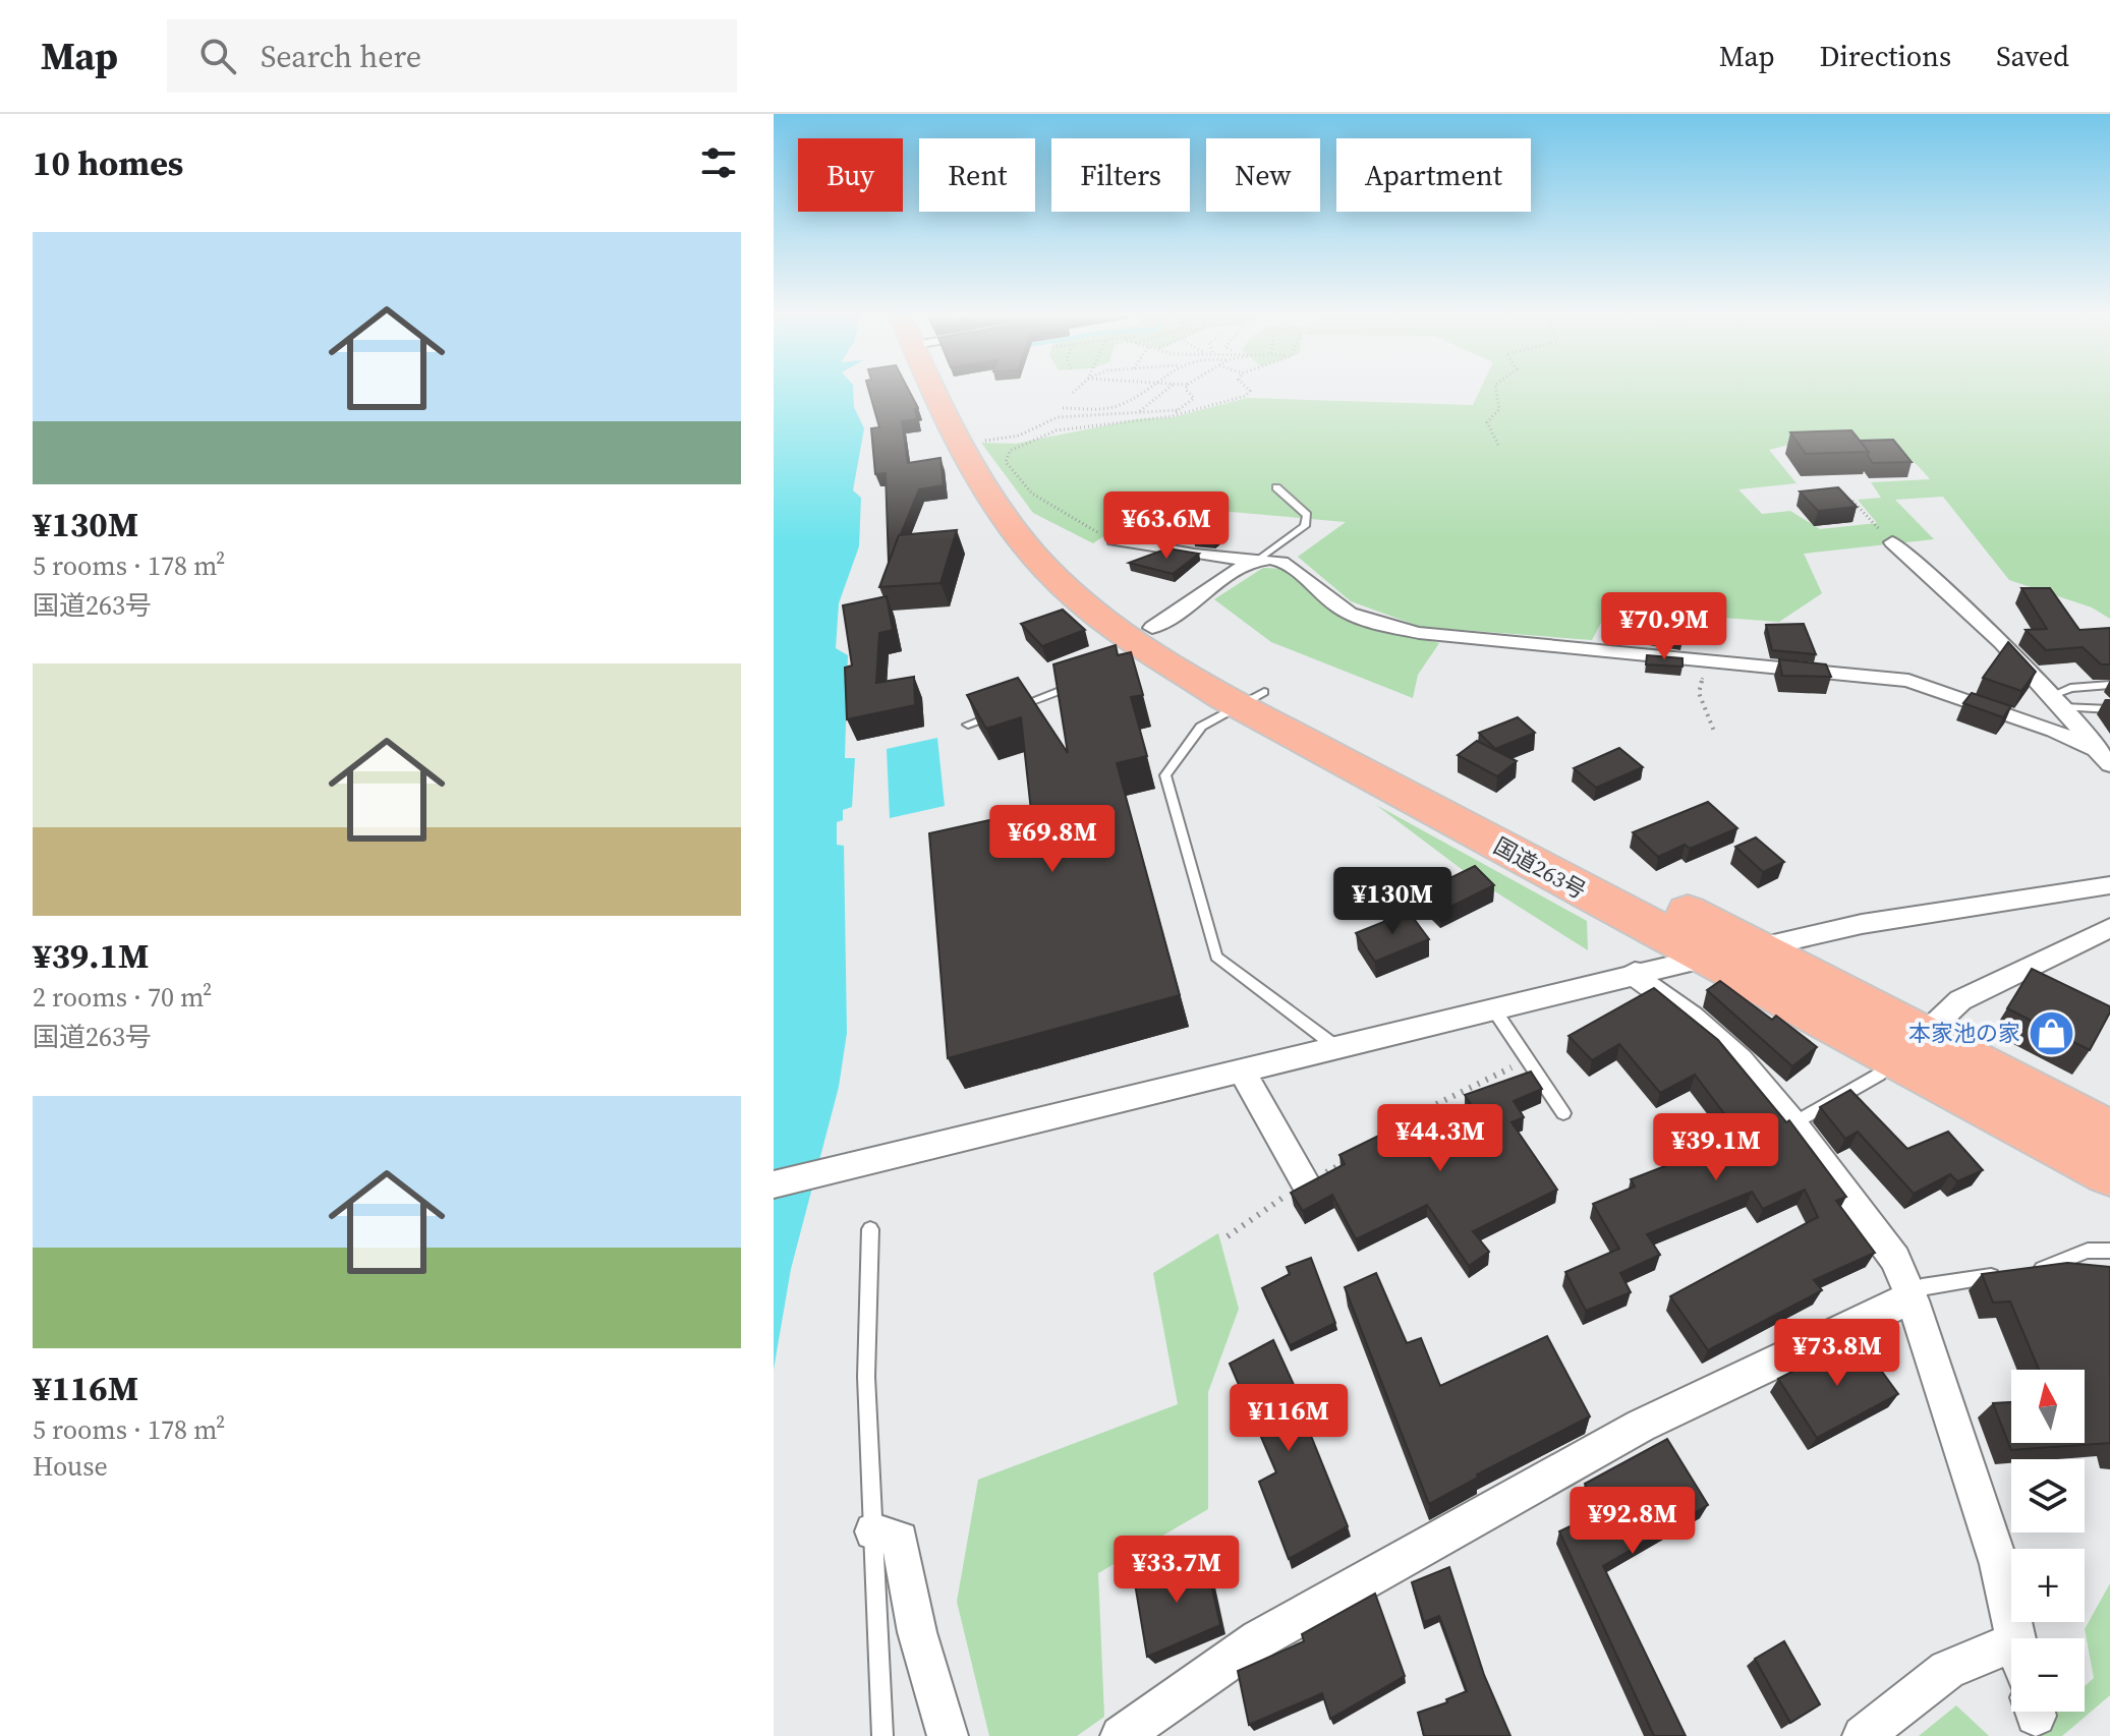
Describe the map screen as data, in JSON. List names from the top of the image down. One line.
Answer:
{"streets":{"highway":["国道263号"]},"places":{"shop":["本家池の家"]},"north":"top","page":{"header":"Map","search":"Search here","nav":["Map","Directions","Saved"],"heading":"10 homes","chip":["Buy","Rent","Filters","New","Apartment"],"list":[{"name":"¥130M","note":"5 rooms · 178 m² · 国道263号"},{"name":"¥39.1M","note":"2 rooms · 70 m² · 国道263号"},{"name":"¥116M","note":"5 rooms · 178 m² · House"}],"price":["¥63.6M","¥70.9M","¥69.8M","¥130M","¥44.3M","¥39.1M","¥73.8M","¥116M","¥92.8M","¥33.7M"],"map_buttons":["+","−"]}}
